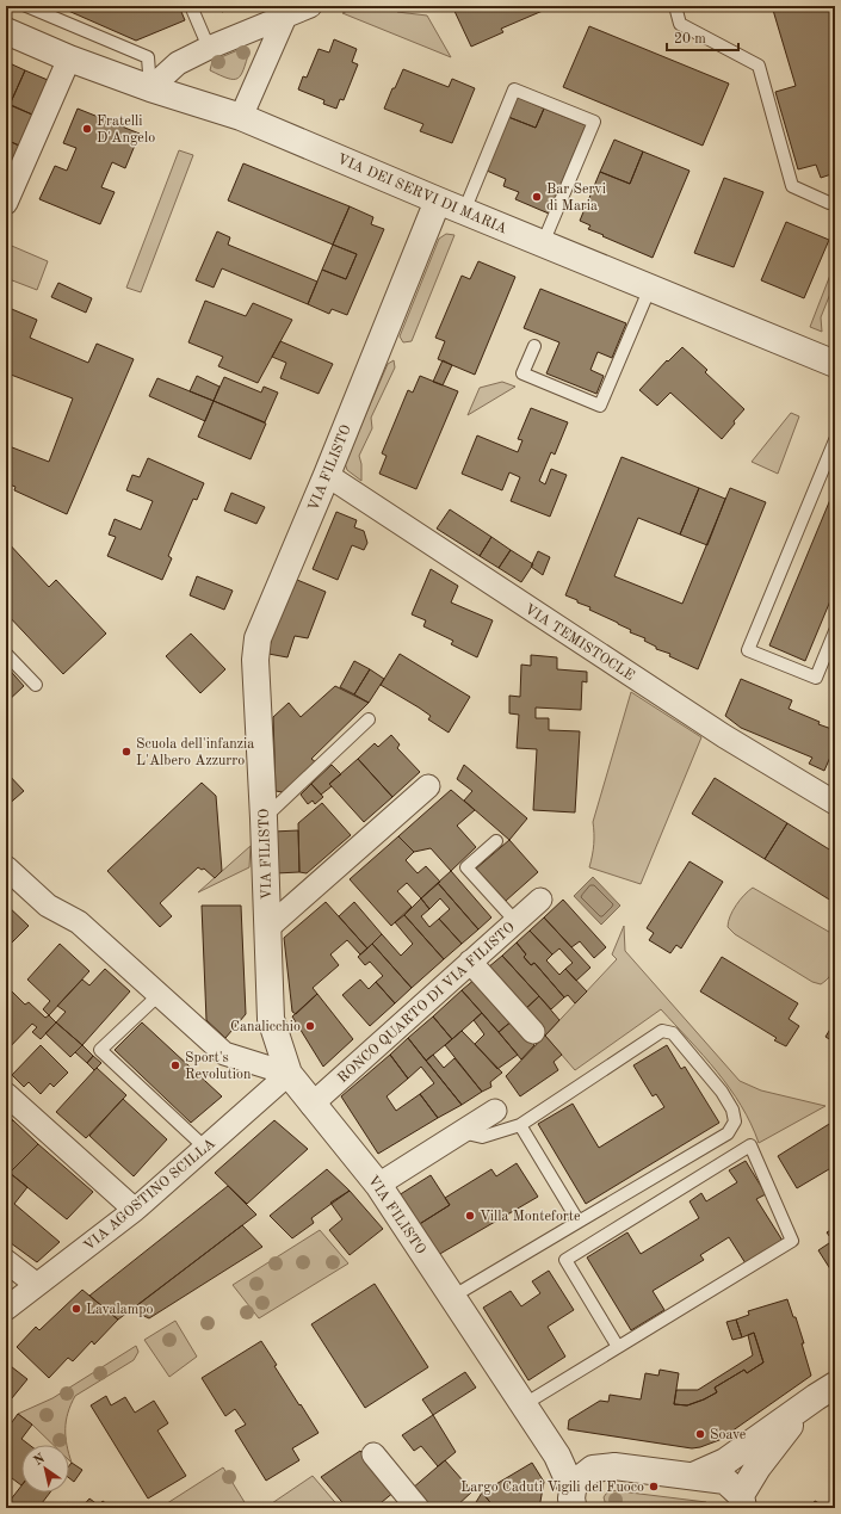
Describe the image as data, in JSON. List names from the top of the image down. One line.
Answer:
{"streets":{"street":["VIA DEI SERVI DI MARIA","VIA FILISTO","VIA TEMISTOCLE","RONCO QUARTO DI VIA FILISTO","VIA AGOSTINO SCILLA"]},"crossings":[["VIA DEI SERVI DI MARIA","VIA FILISTO"],["VIA FILISTO","VIA TEMISTOCLE"],["VIA FILISTO","RONCO QUARTO DI VIA FILISTO"],["VIA FILISTO","VIA AGOSTINO SCILLA"]],"places":["Fratelli D'Angelo","Bar Servi di Maria","Scuola dell'infanzia L'Albero Azzurro","Canalicchio","Sport's Revolution","Villa Monteforte","Lavalampo","Soave","Largo Caduti Vigili del Fuoco"],"scale_bar":"20 m","north":"top left"}
